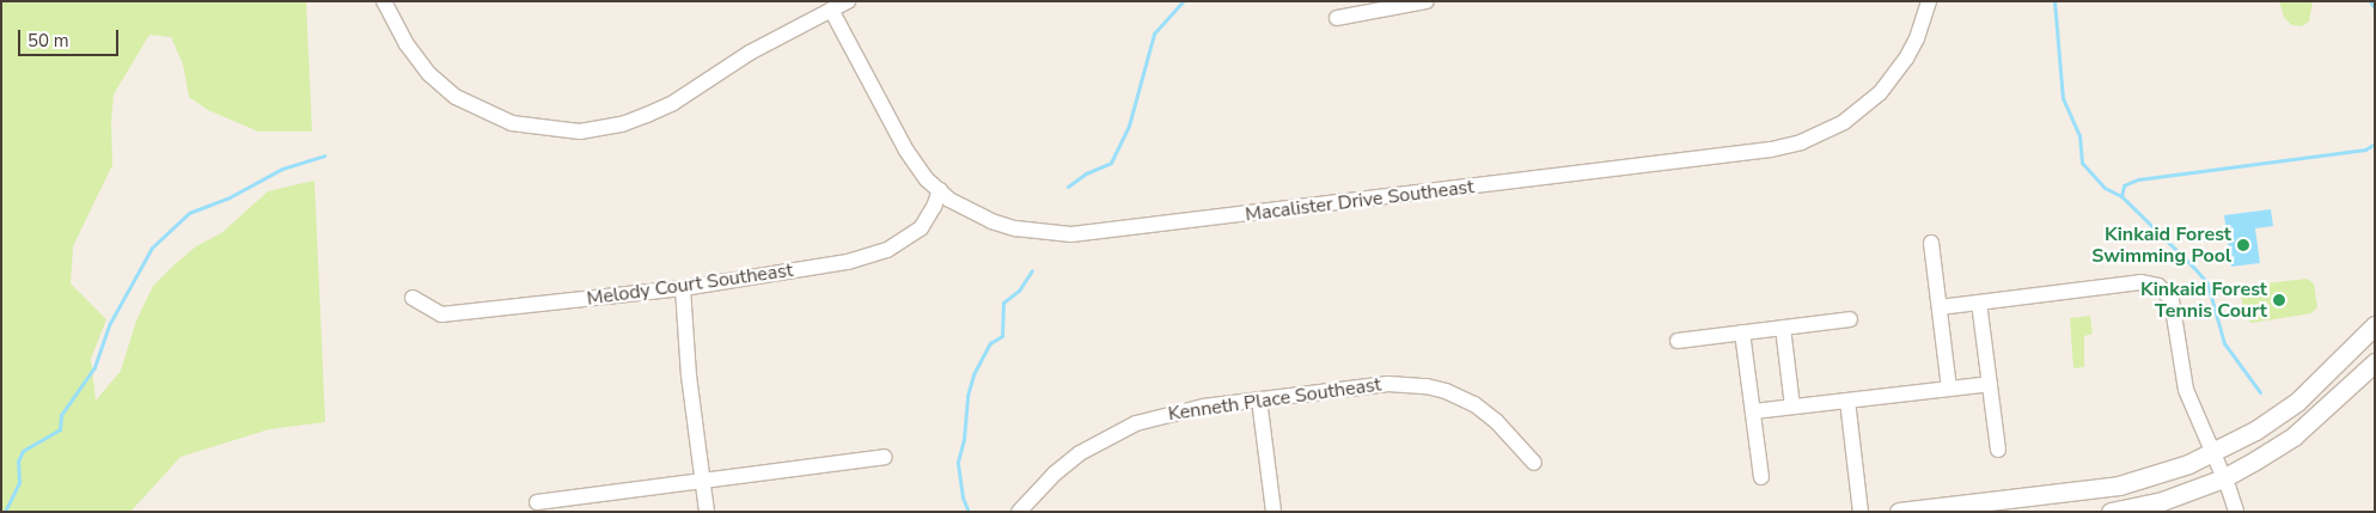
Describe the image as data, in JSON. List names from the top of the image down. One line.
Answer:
{"streets":{"street":["Macalister Drive Southeast","Melody Court Southeast","Kenneth Place Southeast"]},"crossings":[["Macalister Drive Southeast","Melody Court Southeast"]],"places":["Kinkaid Forest Swimming Pool","Kinkaid Forest Tennis Court"],"scale_bar":"50 m"}
